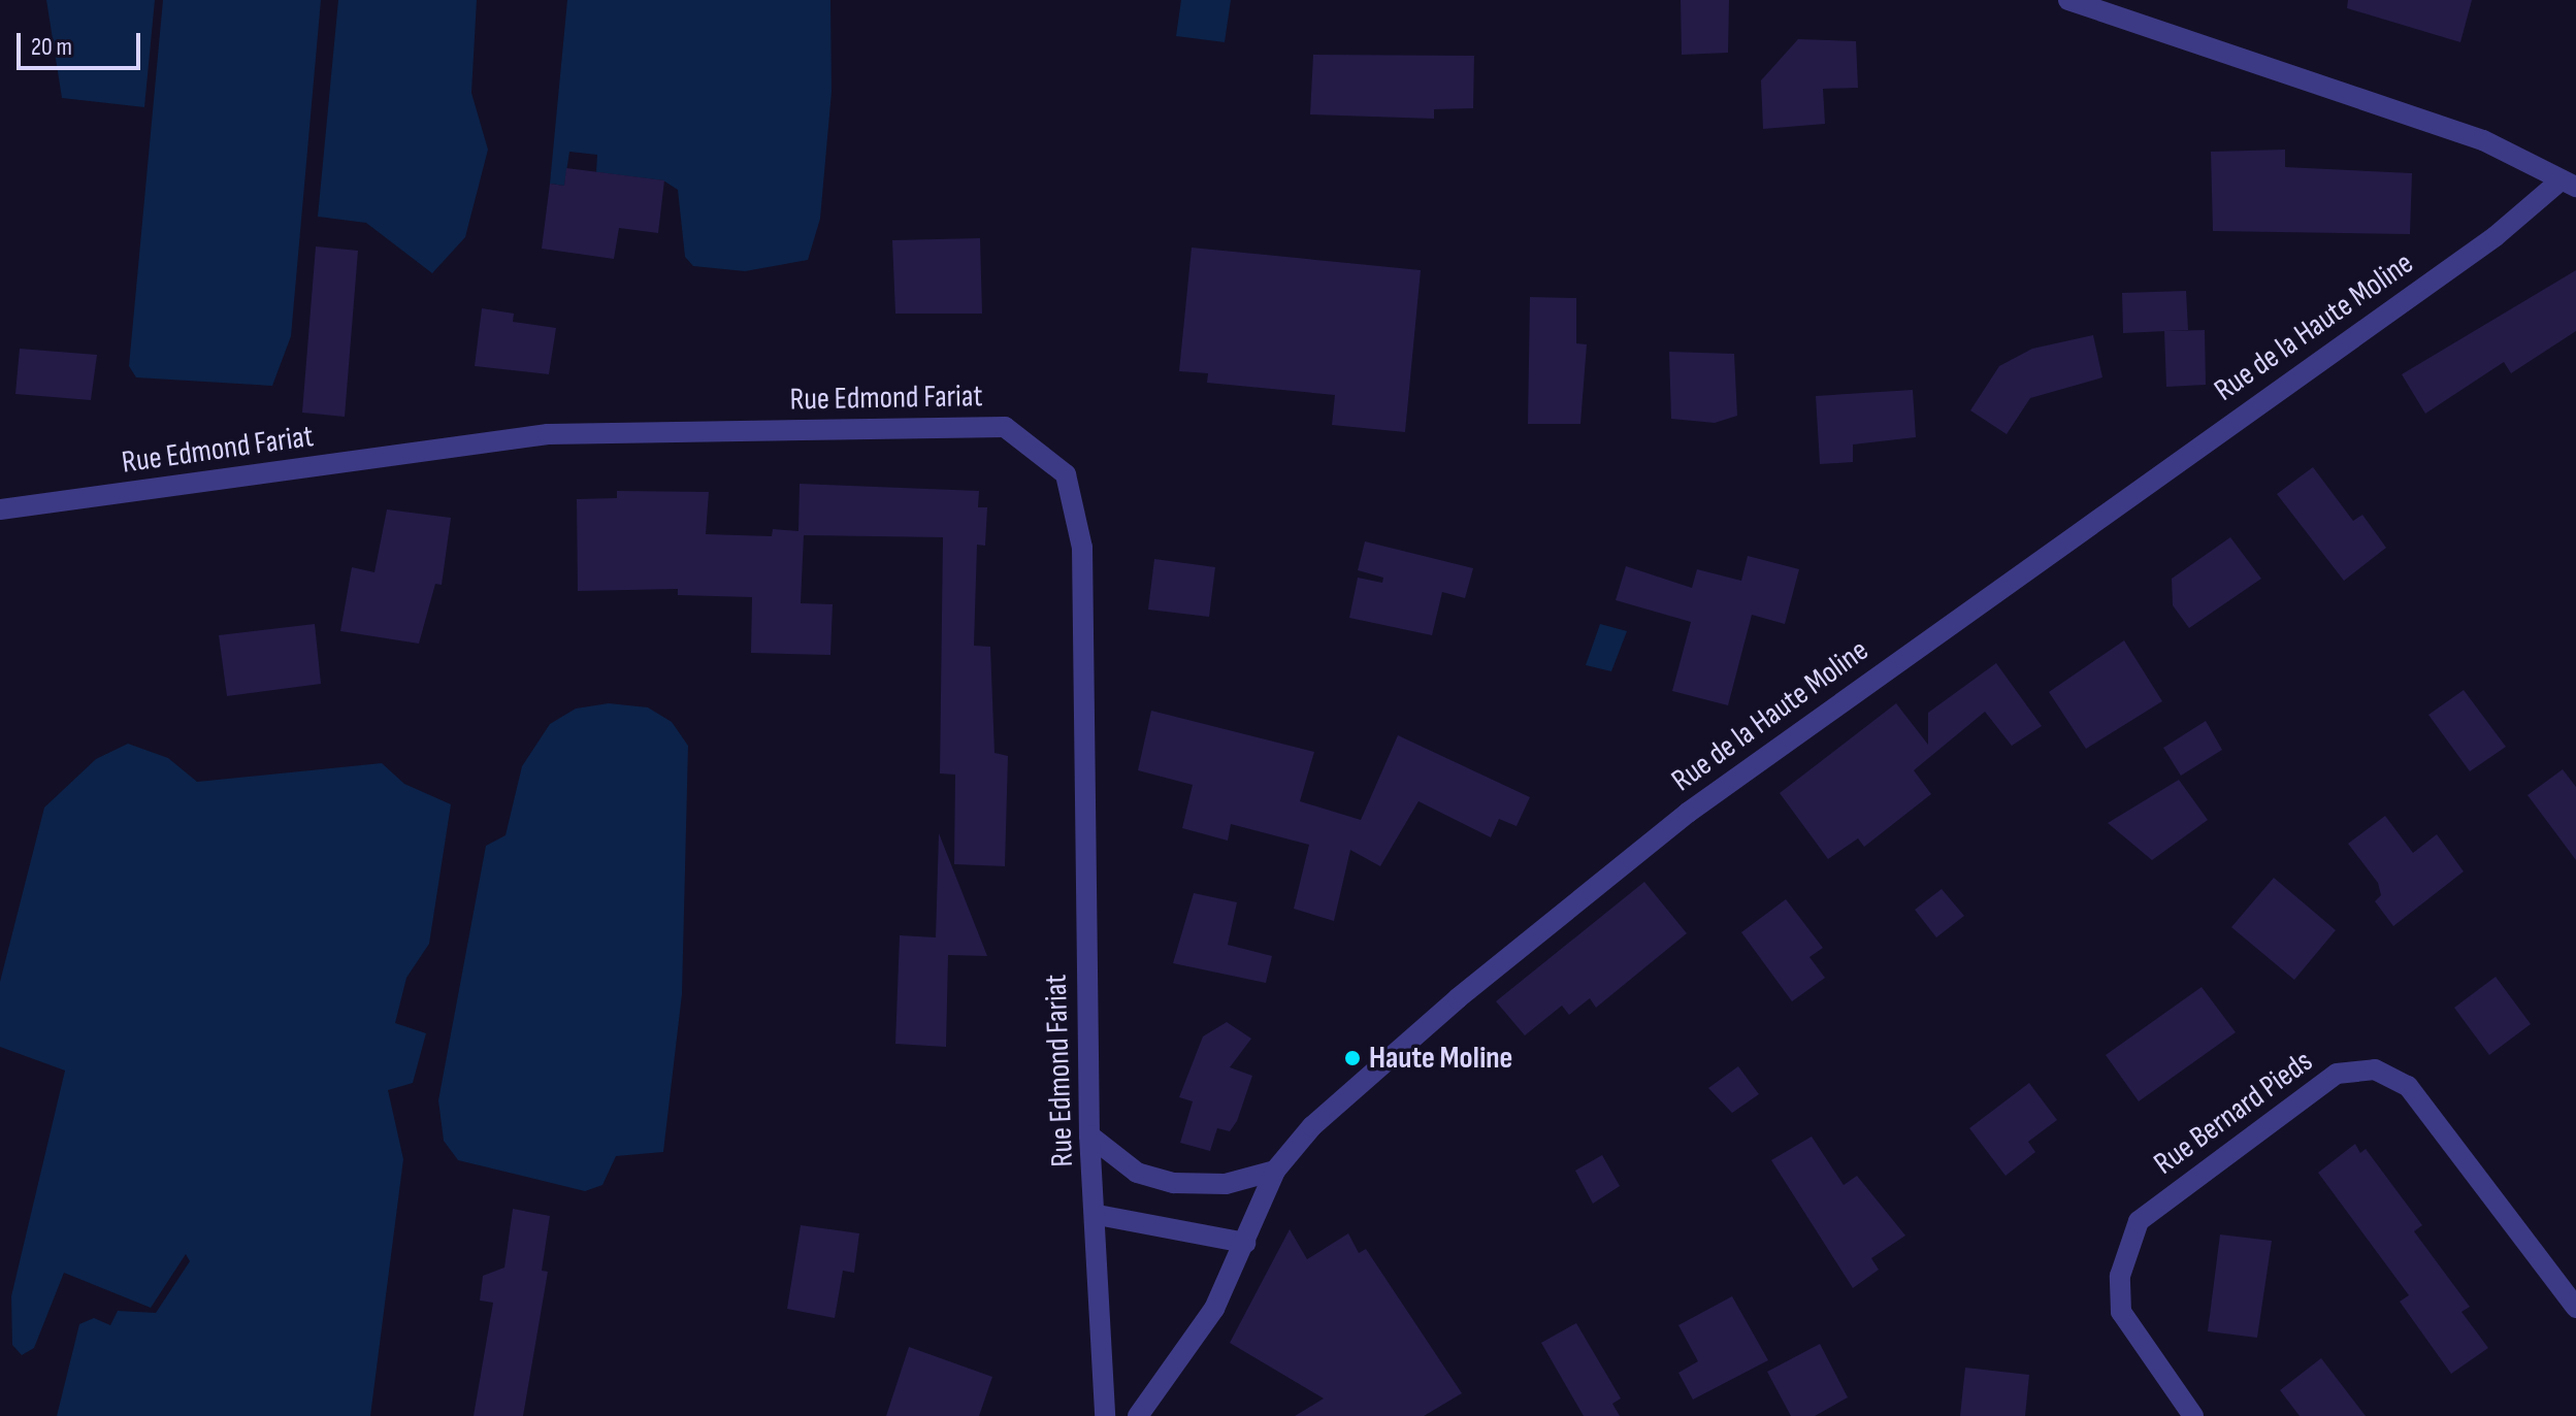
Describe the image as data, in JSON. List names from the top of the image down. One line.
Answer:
{"streets":{"street":["Rue de la Haute Moline","Rue Edmond Fariat","Rue Bernard Pieds"]},"places":["Haute Moline"],"scale_bar":"20 m"}
